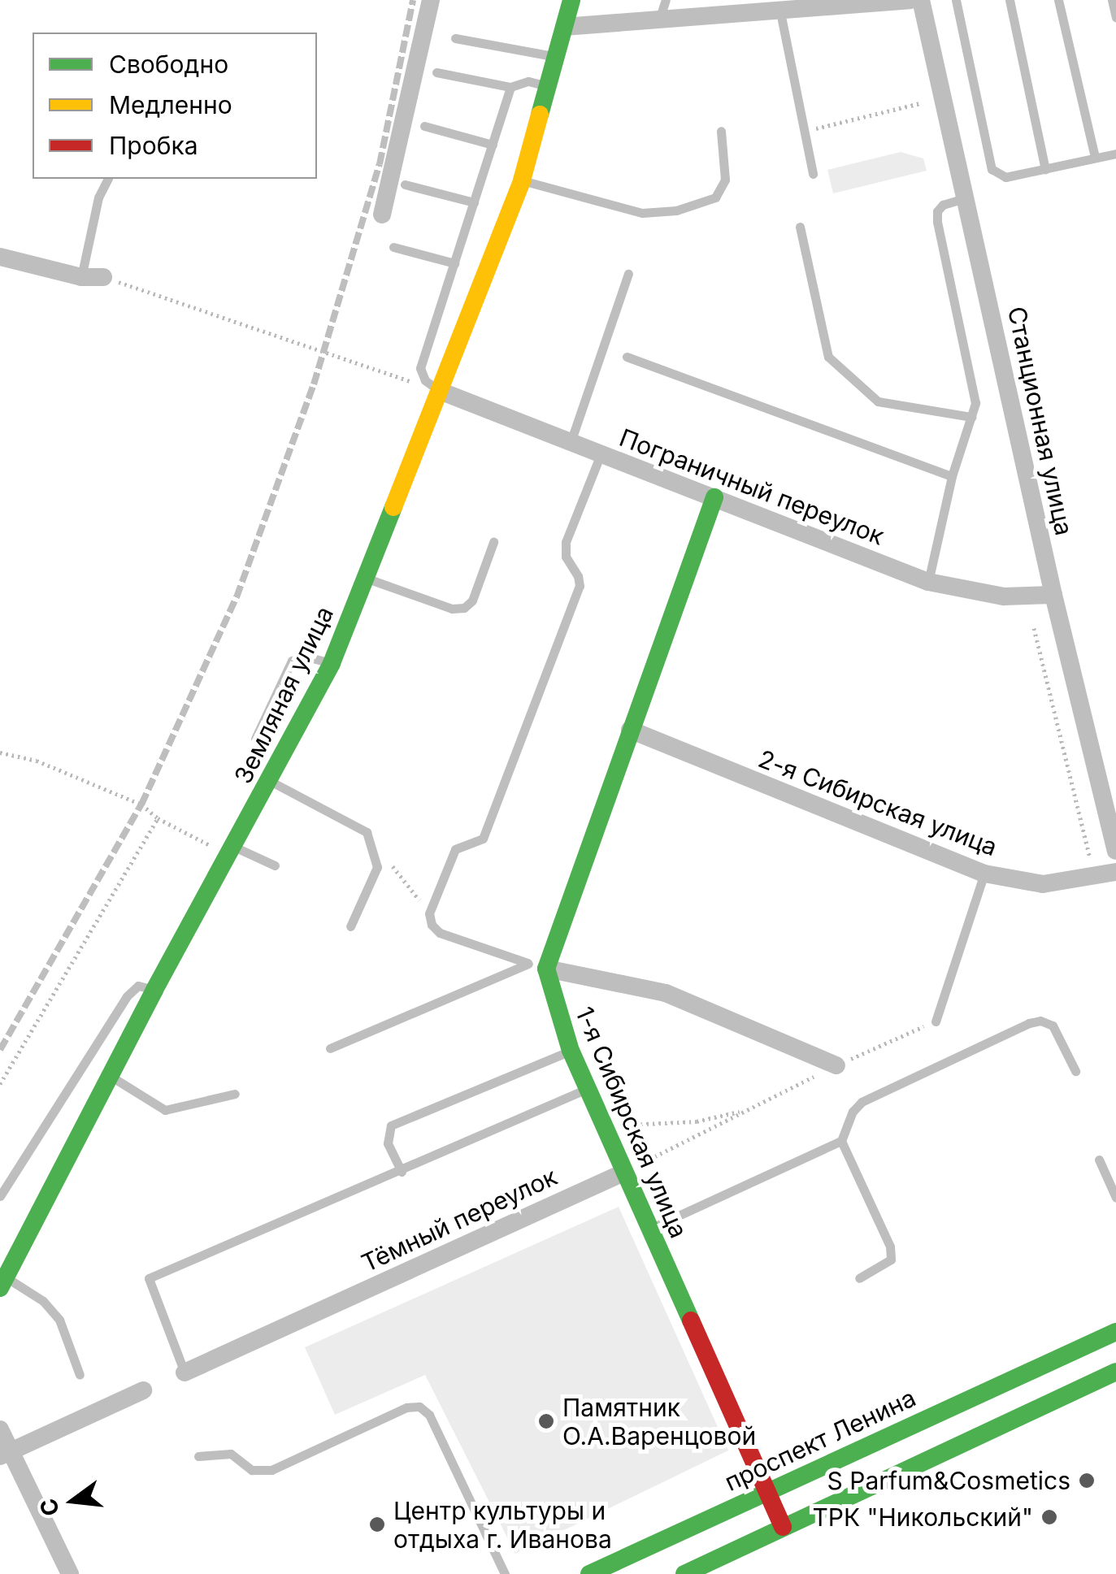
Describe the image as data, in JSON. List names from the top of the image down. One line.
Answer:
{"streets":{"main road":["Земляная улица","1-я Сибирская улица","проспект Ленина"],"street":["Станционная улица","Пограничный переулок","2-я Сибирская улица","Тёмный переулок"]},"crossings":[["Станционная улица","Пограничный переулок"],["Пограничный переулок","Земляная улица"],["1-я Сибирская улица","Тёмный переулок"],["1-я Сибирская улица","проспект Ленина"]],"places":["Памятник О.А.Варенцовой","S Parfum&Cosmetics","ТРК \"Никольский\"","Центр культуры и отдыха г. Иванова"],"legend":["Свободно","Медленно","Пробка"],"north":"left"}
